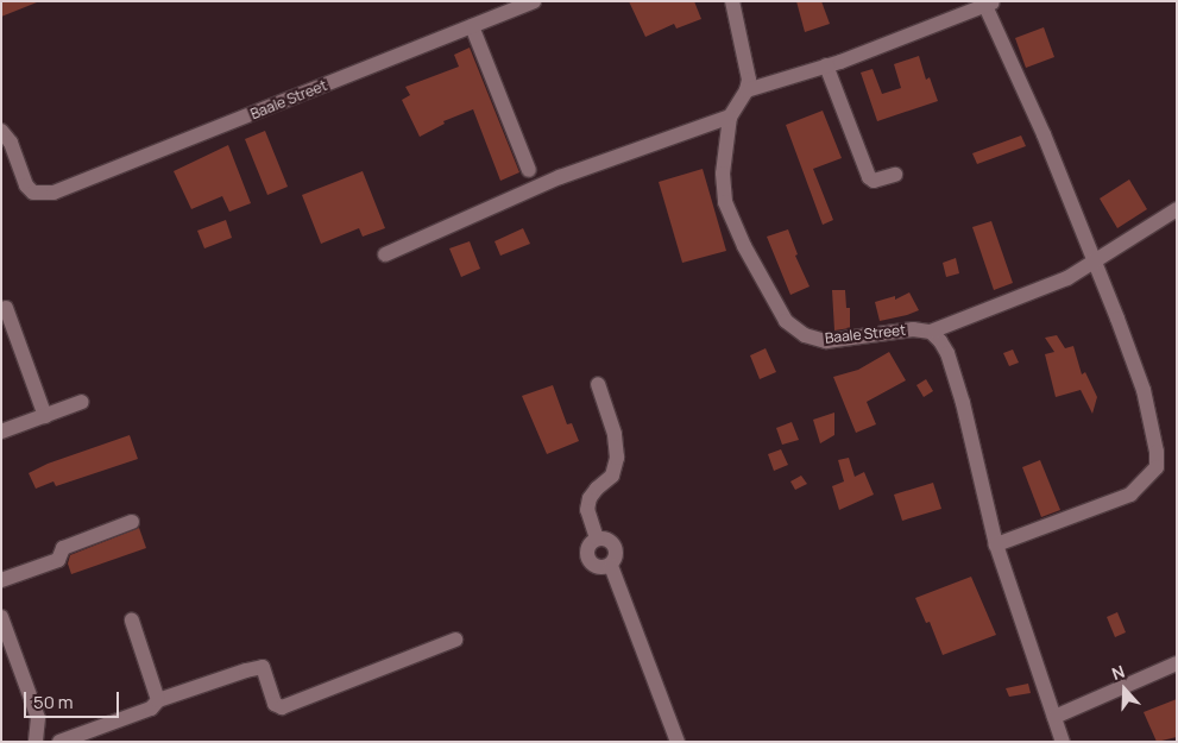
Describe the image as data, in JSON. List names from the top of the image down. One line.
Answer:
{"streets":{"street":["Baale Street"]},"scale_bar":"50 m","north":"top"}
